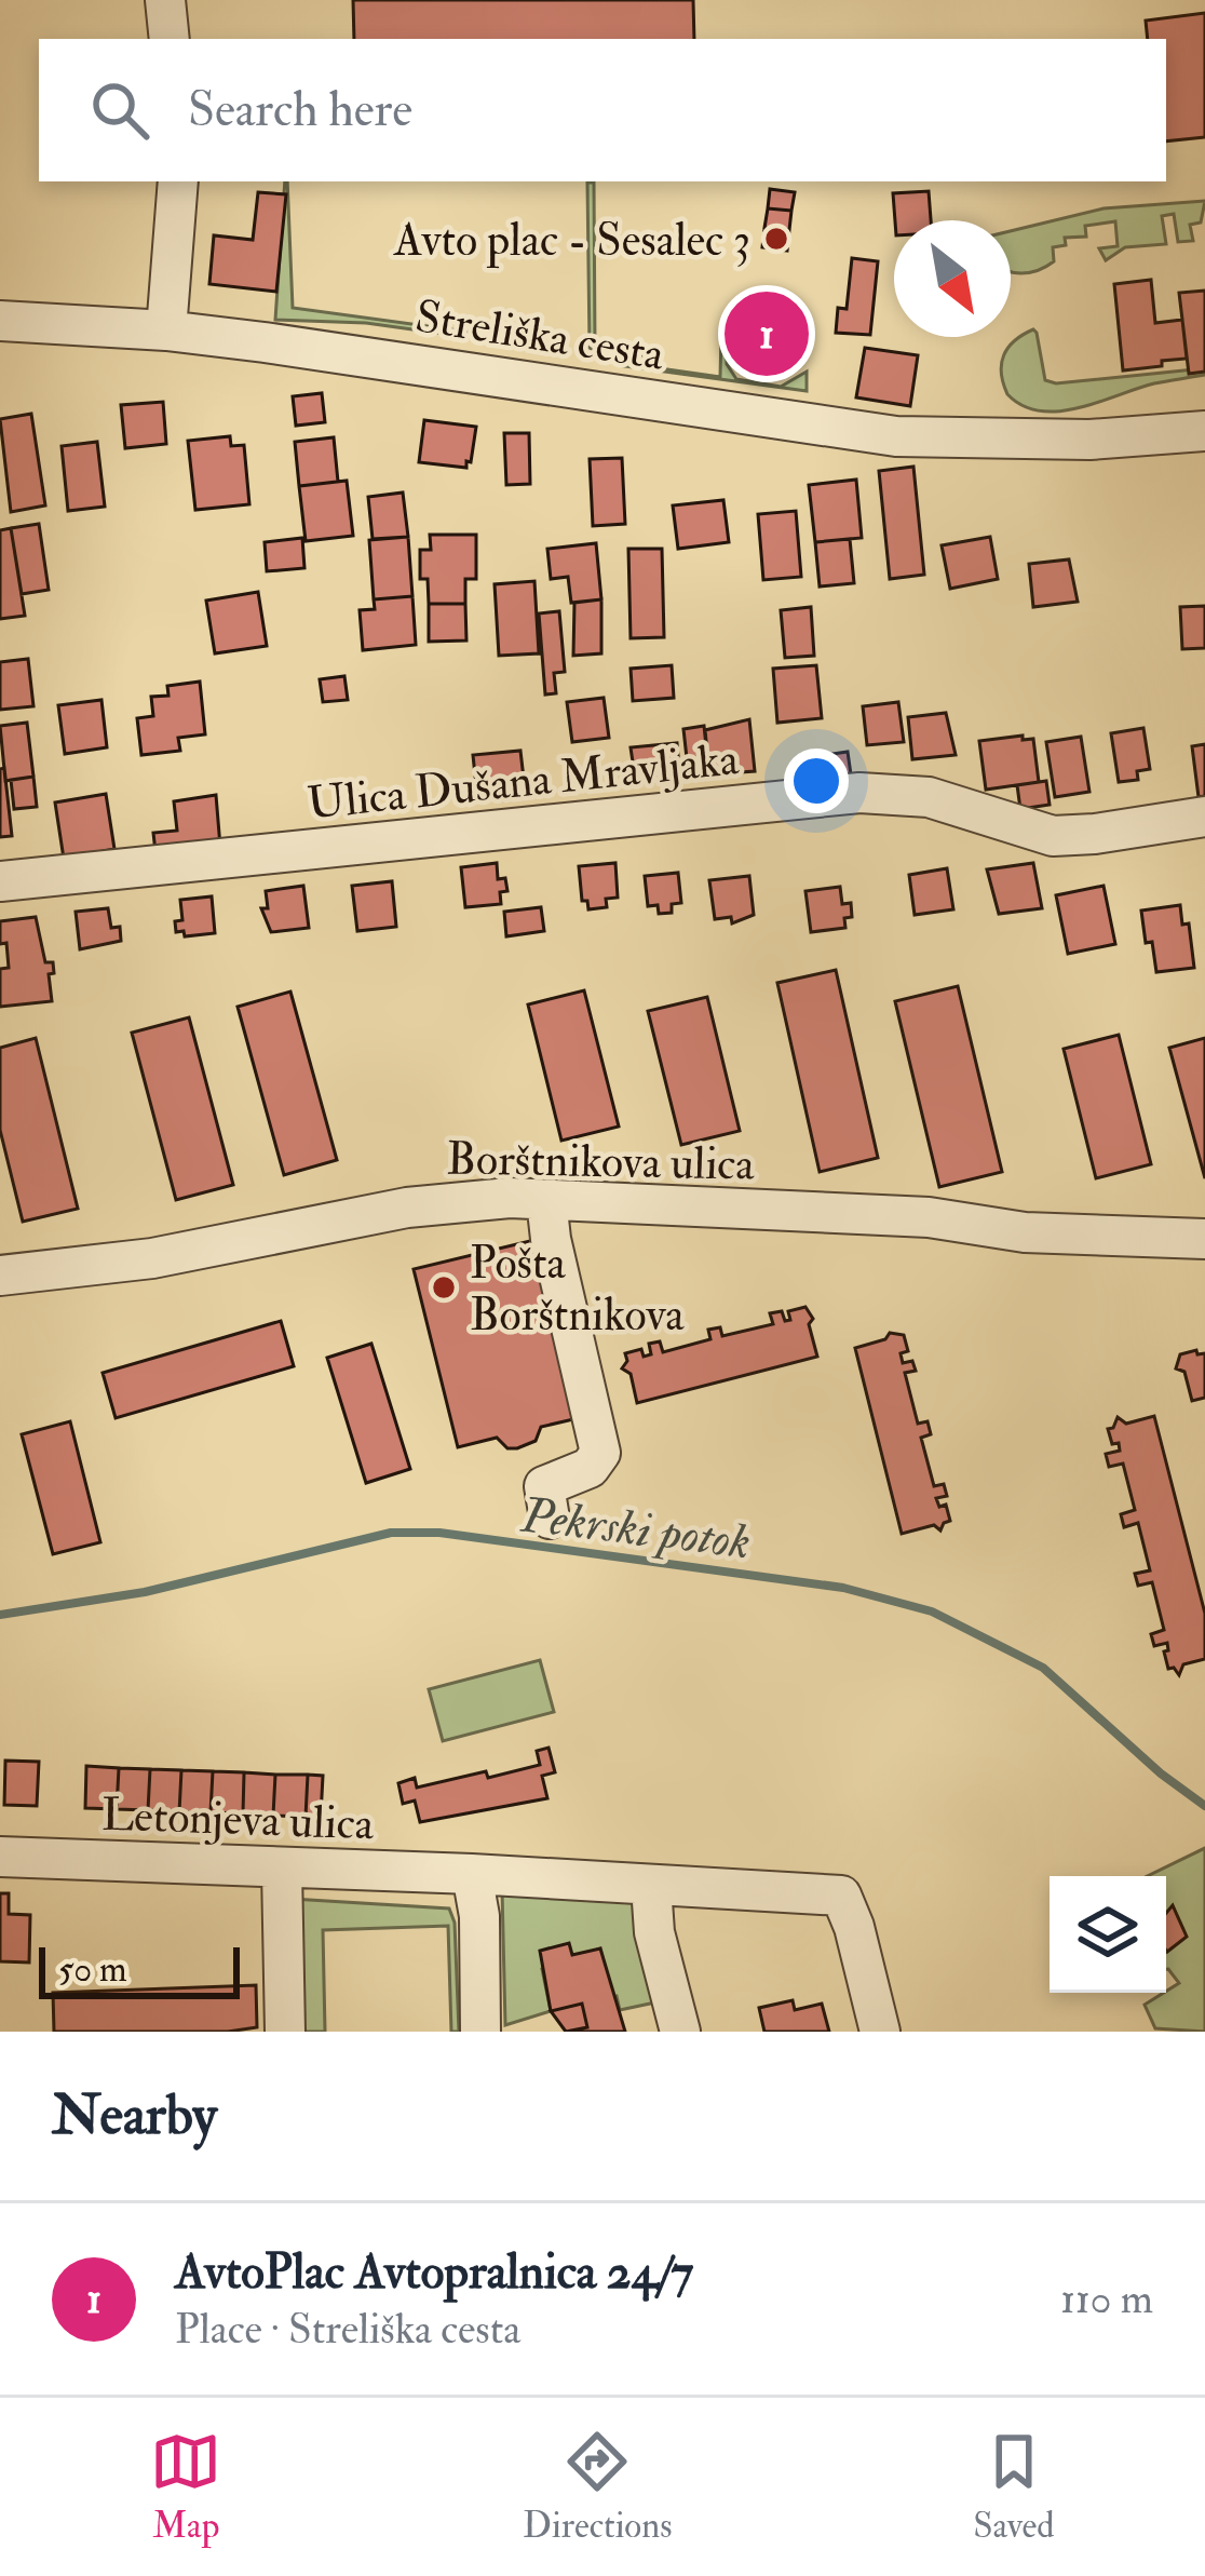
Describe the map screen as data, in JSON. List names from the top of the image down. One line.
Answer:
{"streets":{"street":["Streliška cesta","Ulica Dušana Mravljaka","Borštnikova ulica","Letonjeva ulica"]},"water":["Pekrski potok"],"places":["Avto plac - Sesalec 3","Pošta Borštnikova"],"scale_bar":"50 m","north":"bottom right","page":{"search":"Search here","pins":"1","scale":"50 m","heading":"Nearby","list":[{"mark":"1","name":"AvtoPlac Avtopralnica 24/7","note":"Place · Streliška cesta","value":"110 m"}],"nav":["Map","Directions","Saved"]}}
